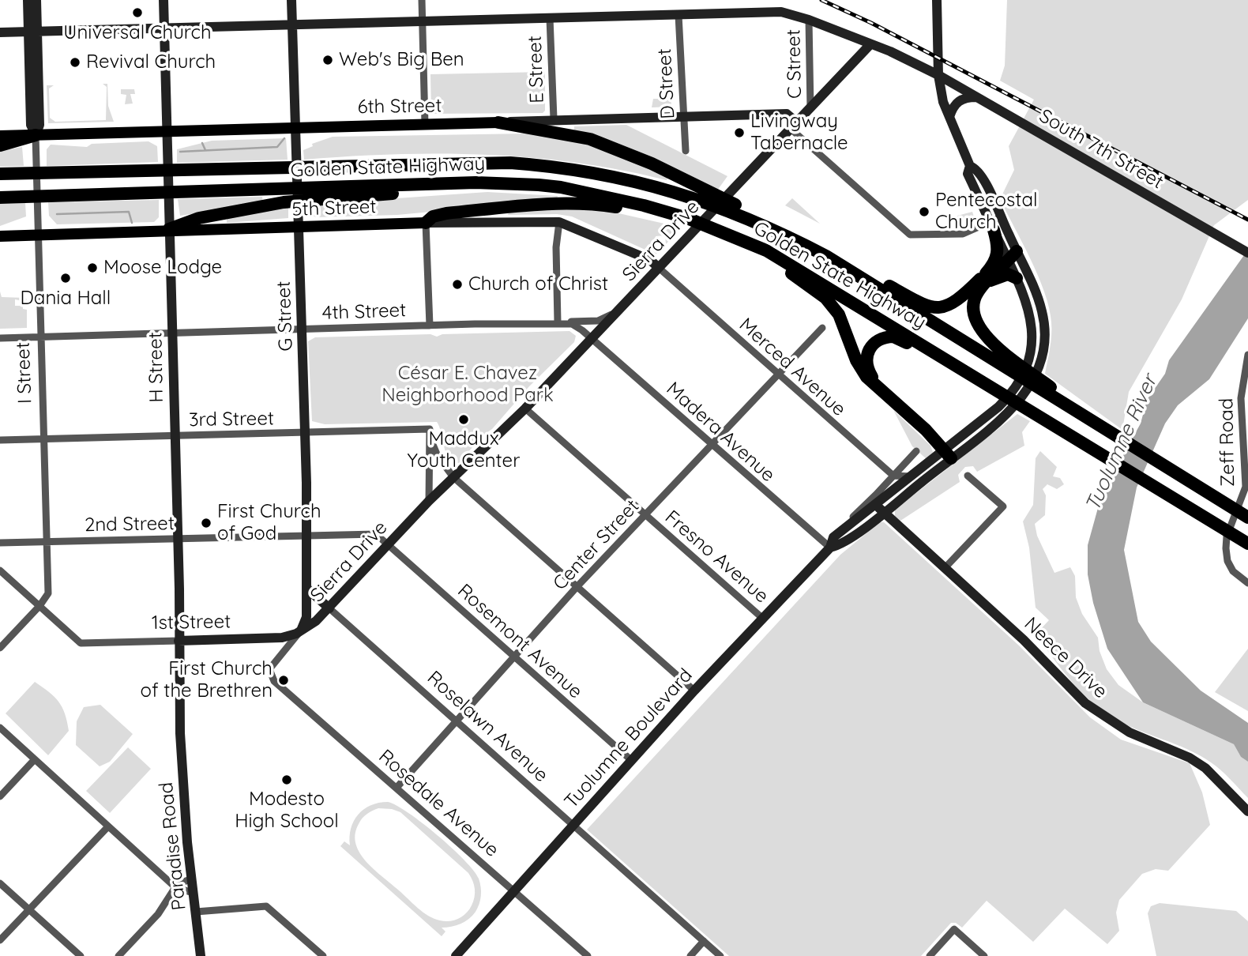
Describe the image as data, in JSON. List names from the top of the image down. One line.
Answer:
{"streets":{"highway":["Golden State Highway"],"main road":["6th Street","South 7th Street","5th Street","Sierra Drive","G Street","H Street","I Street","1st Street","Neece Drive","Roselawn Avenue","Tuolumne Boulevard","Paradise Road"],"street":["C Street","E Street","D Street","4th Street","Merced Avenue","3rd Street","Madera Avenue","Zeff Road","2nd Street","Center Street","Fresno Avenue","Rosemont Avenue","Rosedale Avenue"]},"crossings":[["C Street","South 7th Street"],["C Street","Sierra Drive"],["E Street","6th Street"],["E Street","South 7th Street"],["D Street","6th Street"],["D Street","South 7th Street"],["6th Street","Sierra Drive"],["6th Street","G Street"],["6th Street","H Street"],["6th Street","I Street"],["South 7th Street","Sierra Drive"],["South 7th Street","G Street"],["South 7th Street","H Street"],["South 7th Street","I Street"],["South 7th Street","Tuolumne Boulevard"],["5th Street","Sierra Drive"],["5th Street","G Street"],["5th Street","H Street"],["5th Street","Merced Avenue"],["5th Street","I Street"],["Sierra Drive","4th Street"],["Sierra Drive","G Street"],["Sierra Drive","Merced Avenue"],["Sierra Drive","Madera Avenue"],["Sierra Drive","2nd Street"],["Sierra Drive","Fresno Avenue"],["Sierra Drive","1st Street"],["Sierra Drive","Rosemont Avenue"],["Sierra Drive","Roselawn Avenue"],["Sierra Drive","Rosedale Avenue"],["4th Street","G Street"],["4th Street","H Street"],["4th Street","I Street"],["4th Street","Madera Avenue"],["G Street","3rd Street"],["G Street","2nd Street"],["G Street","1st Street"],["G Street","Roselawn Avenue"],["H Street","3rd Street"],["H Street","2nd Street"],["H Street","1st Street"],["H Street","Paradise Road"],["Merced Avenue","Center Street"],["Merced Avenue","Tuolumne Boulevard"],["I Street","3rd Street"],["I Street","2nd Street"],["I Street","1st Street"],["Madera Avenue","Center Street"],["Madera Avenue","Tuolumne Boulevard"],["2nd Street","Rosemont Avenue"],["Center Street","Fresno Avenue"],["Center Street","Rosemont Avenue"],["Center Street","Roselawn Avenue"],["Center Street","Rosedale Avenue"],["Fresno Avenue","Tuolumne Boulevard"],["Rosemont Avenue","Tuolumne Boulevard"],["Neece Drive","Tuolumne Boulevard"],["Roselawn Avenue","Tuolumne Boulevard"],["Tuolumne Boulevard","Rosedale Avenue"]],"water":["Tuolumne River"],"parks":["César E. Chavez Neighborhood Park"],"places":["Universal Church","Web's Big Ben","Revival Church","Livingway Tabernacle","Pentecostal Church","Moose Lodge","Dania Hall","Church of Christ","Maddux Youth Center","First Church of God","First Church of the Brethren","Modesto High School"]}
